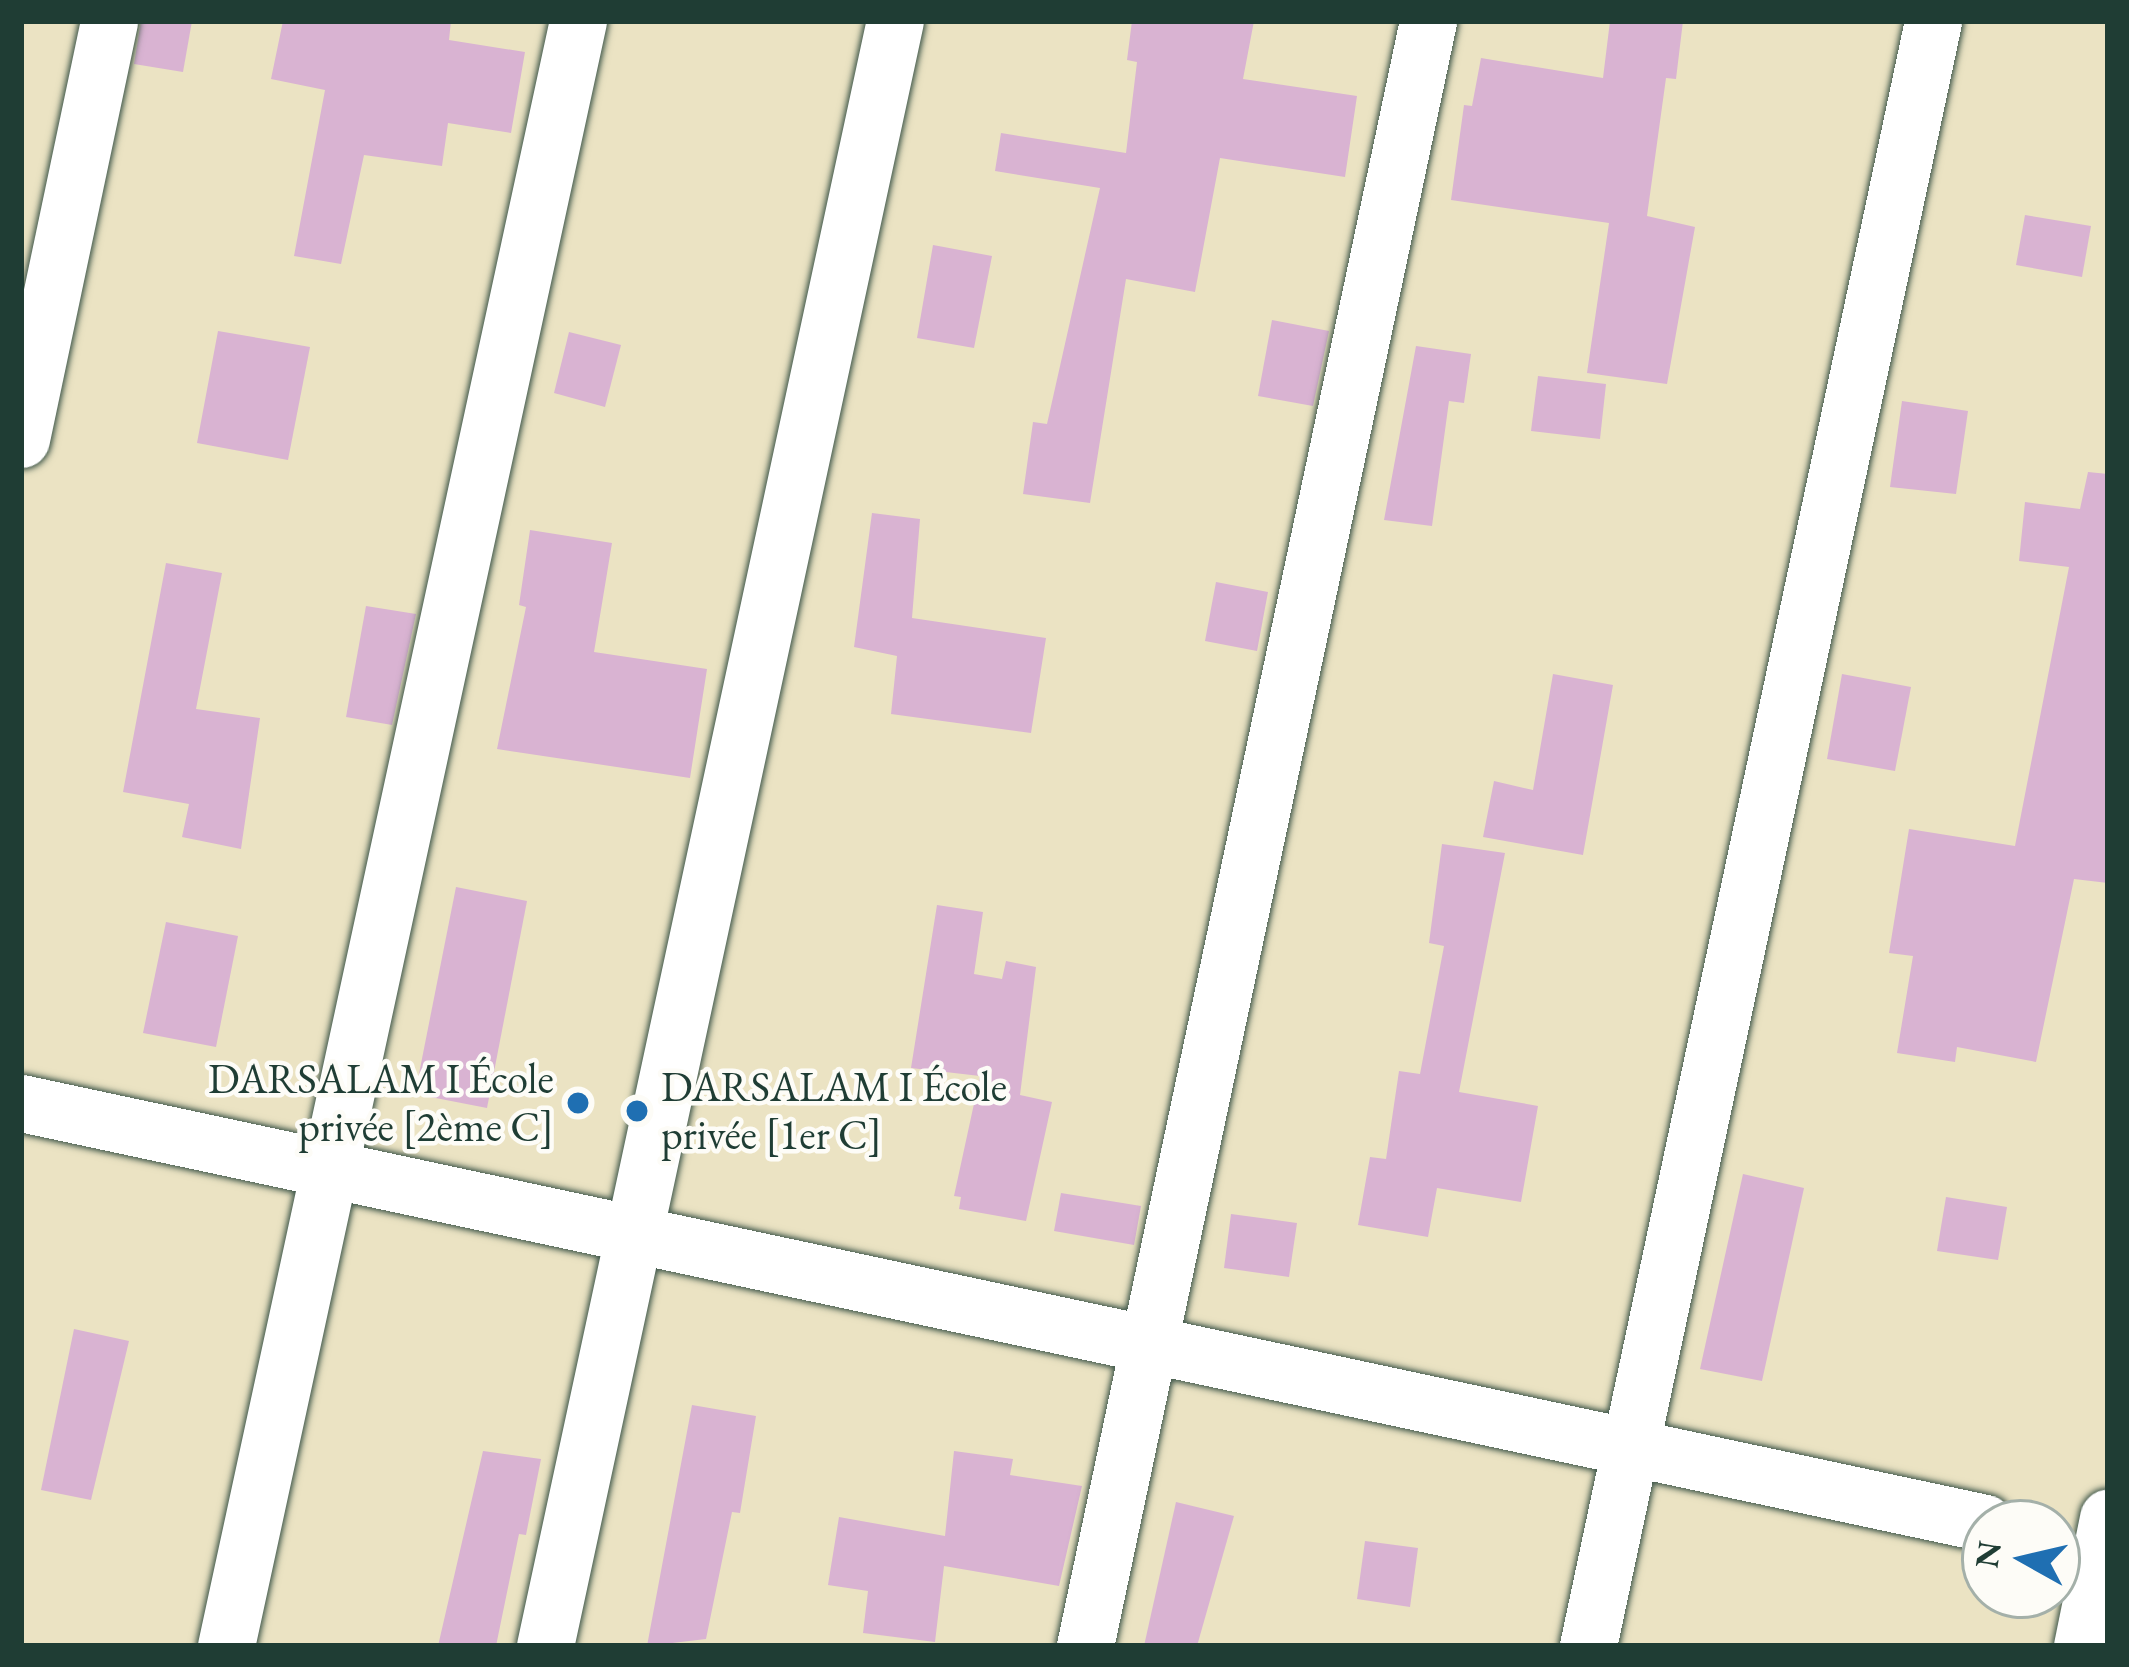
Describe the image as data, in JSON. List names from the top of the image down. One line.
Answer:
{"places":["DARSALAM I École privée [2ème C]","DARSALAM I École privée [1er C]"],"north":"left"}
